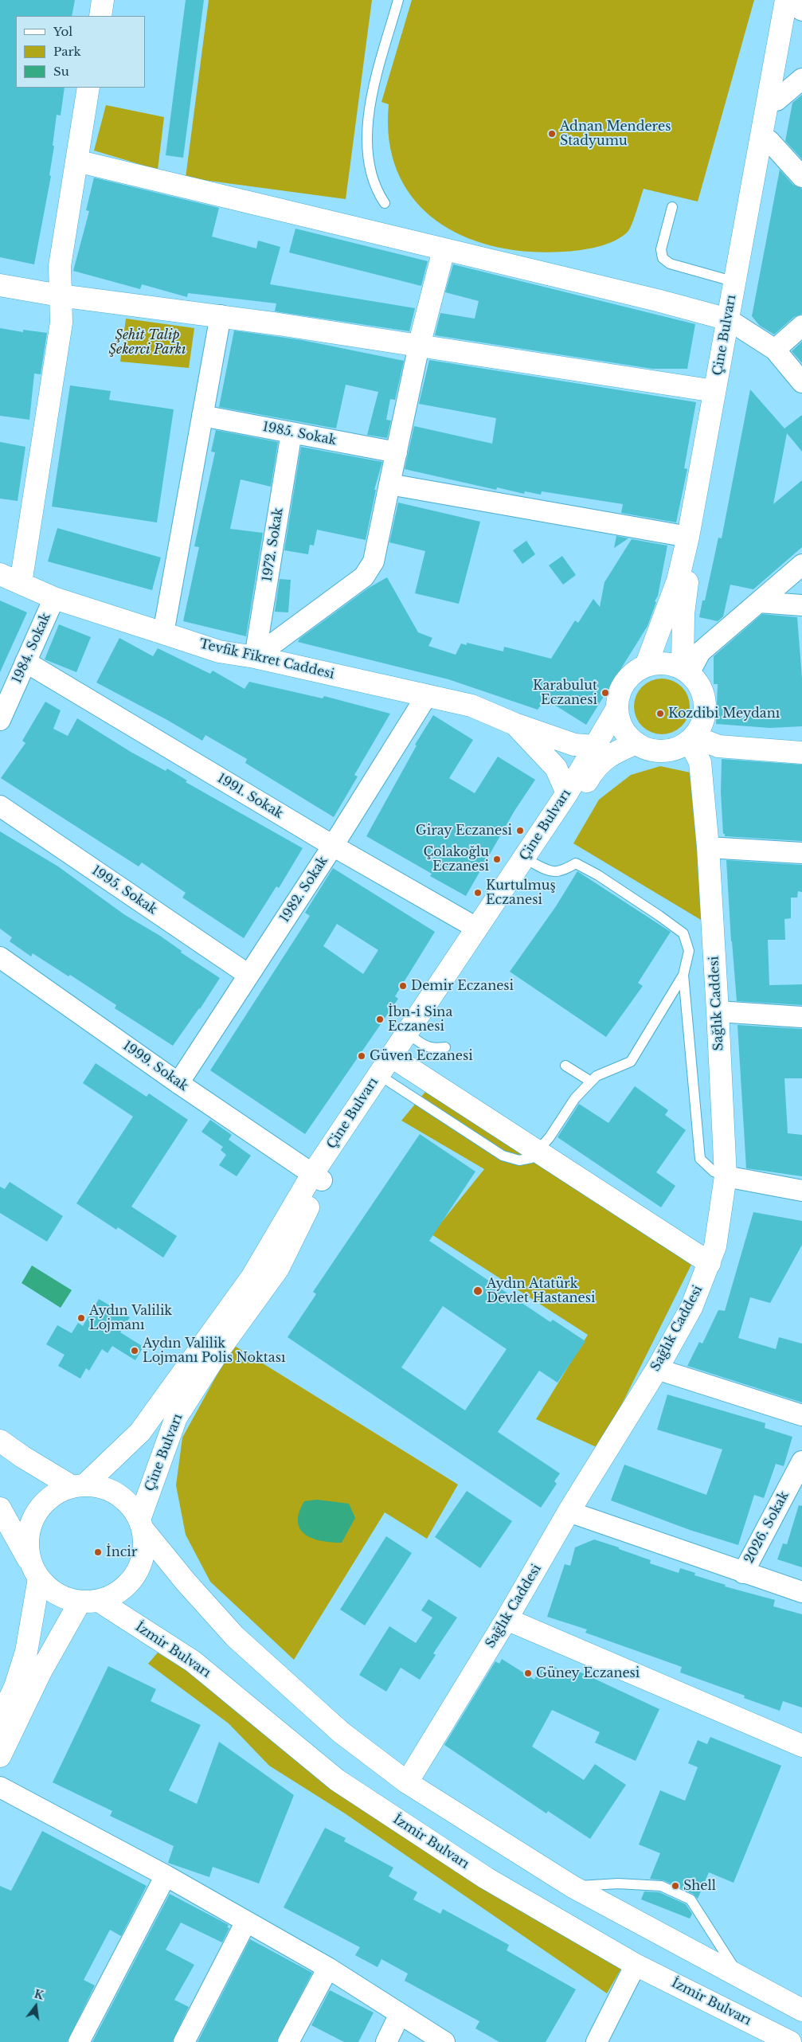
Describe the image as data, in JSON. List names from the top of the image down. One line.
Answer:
{"streets":{"main road":["Çine Bulvarı","Tevfik Fikret Caddesi","Sağlık Caddesi","İzmir Bulvarı"],"street":["1985. Sokak","1972. Sokak","1984. Sokak","1991. Sokak","1982. Sokak","1995. Sokak","1999. Sokak","2026. Sokak"]},"crossings":[["Çine Bulvarı","Tevfik Fikret Caddesi"],["Çine Bulvarı","1991. Sokak"],["Çine Bulvarı","Sağlık Caddesi"],["Çine Bulvarı","1999. Sokak"],["Çine Bulvarı","İzmir Bulvarı"],["1985. Sokak","1972. Sokak"],["1972. Sokak","Tevfik Fikret Caddesi"],["1984. Sokak","Tevfik Fikret Caddesi"],["1984. Sokak","1991. Sokak"],["Tevfik Fikret Caddesi","1982. Sokak"],["1991. Sokak","1982. Sokak"],["1982. Sokak","1995. Sokak"],["1982. Sokak","1999. Sokak"]],"parks":["Şehit Talip Şekerci Parkı"],"places":["Adnan Menderes Stadyumu","Karabulut Eczanesi","Kozdibi Meydanı","Giray Eczanesi","Çolakoğlu Eczanesi","Kurtulmuş Eczanesi","Demir Eczanesi","İbn-i Sina Eczanesi","Güven Eczanesi","Aydın Atatürk Devlet Hastanesi","Aydın Valilik Lojmanı","Aydın Valilik Lojmanı Polis Noktası","İncir","Güney Eczanesi","Shell"],"legend":["Yol","Park","Su"],"north":"top"}
